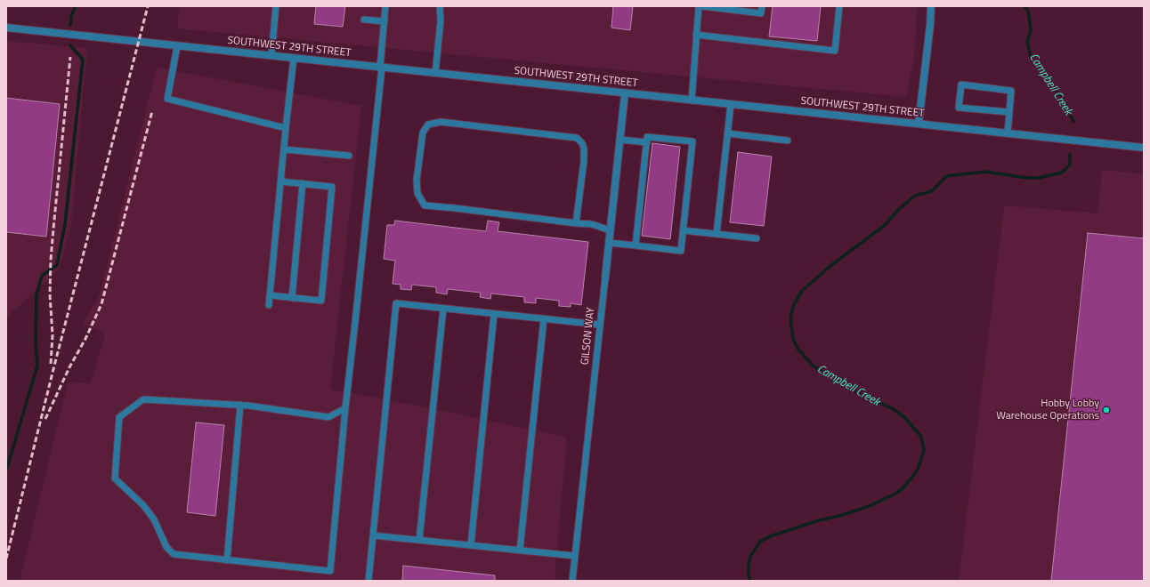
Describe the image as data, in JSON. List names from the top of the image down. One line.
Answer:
{"streets":{"street":["SOUTHWEST 29TH STREET","GILSON WAY"]},"crossings":[["SOUTHWEST 29TH STREET","GILSON WAY"]],"water":["Campbell Creek"],"places":["Hobby Lobby Warehouse Operations"]}
